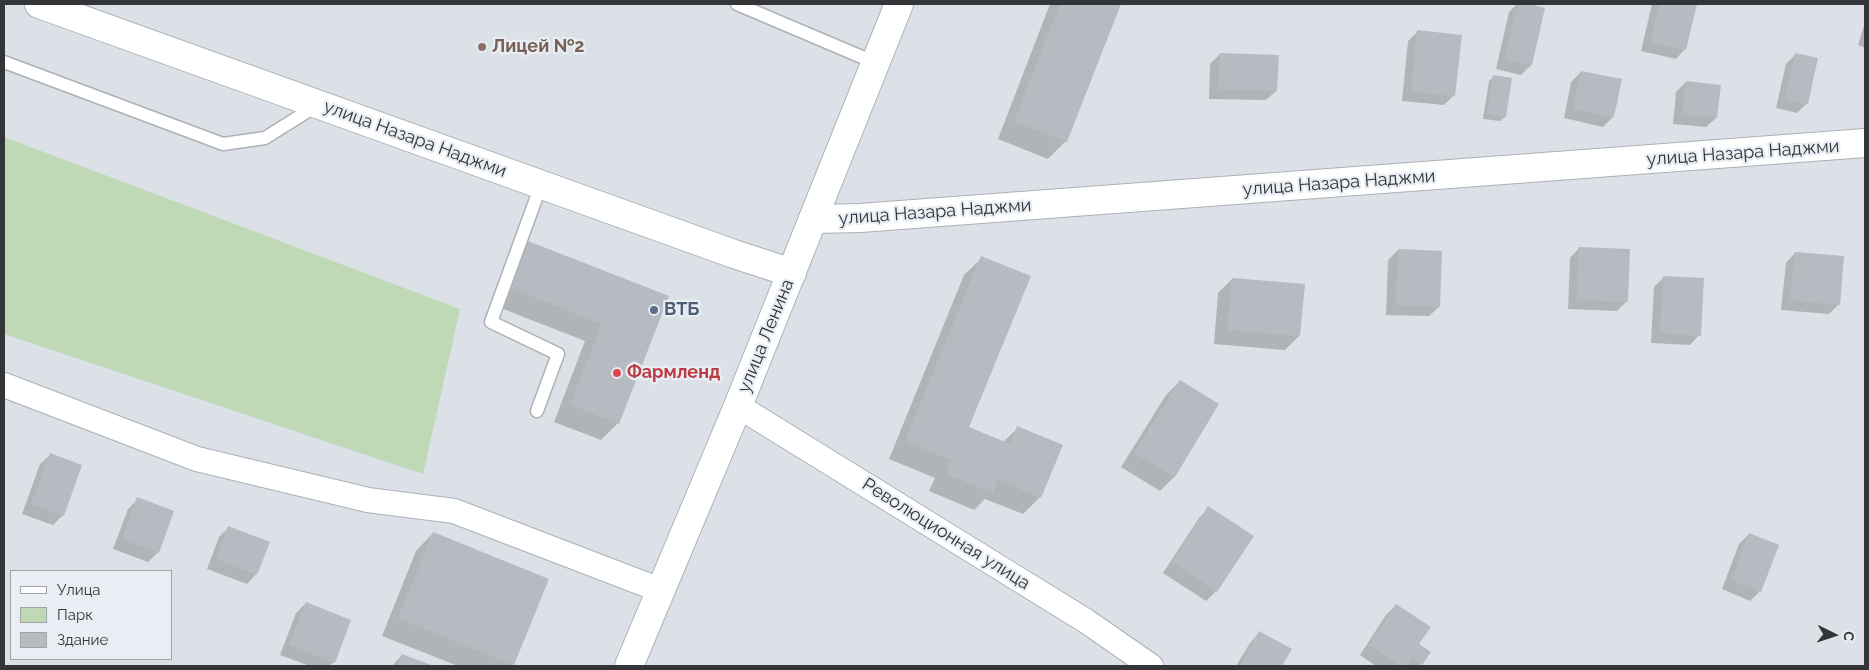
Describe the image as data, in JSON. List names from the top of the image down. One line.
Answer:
{"streets":{"street":["улица Назара Наджми","улица Ленина","Революционная улица"]},"crossings":[["улица Назара Наджми","улица Ленина"],["улица Ленина","Революционная улица"]],"places":["Лицей №2","ВТБ","Фармленд"],"legend":["Улица","Парк","Здание"],"north":"right"}
